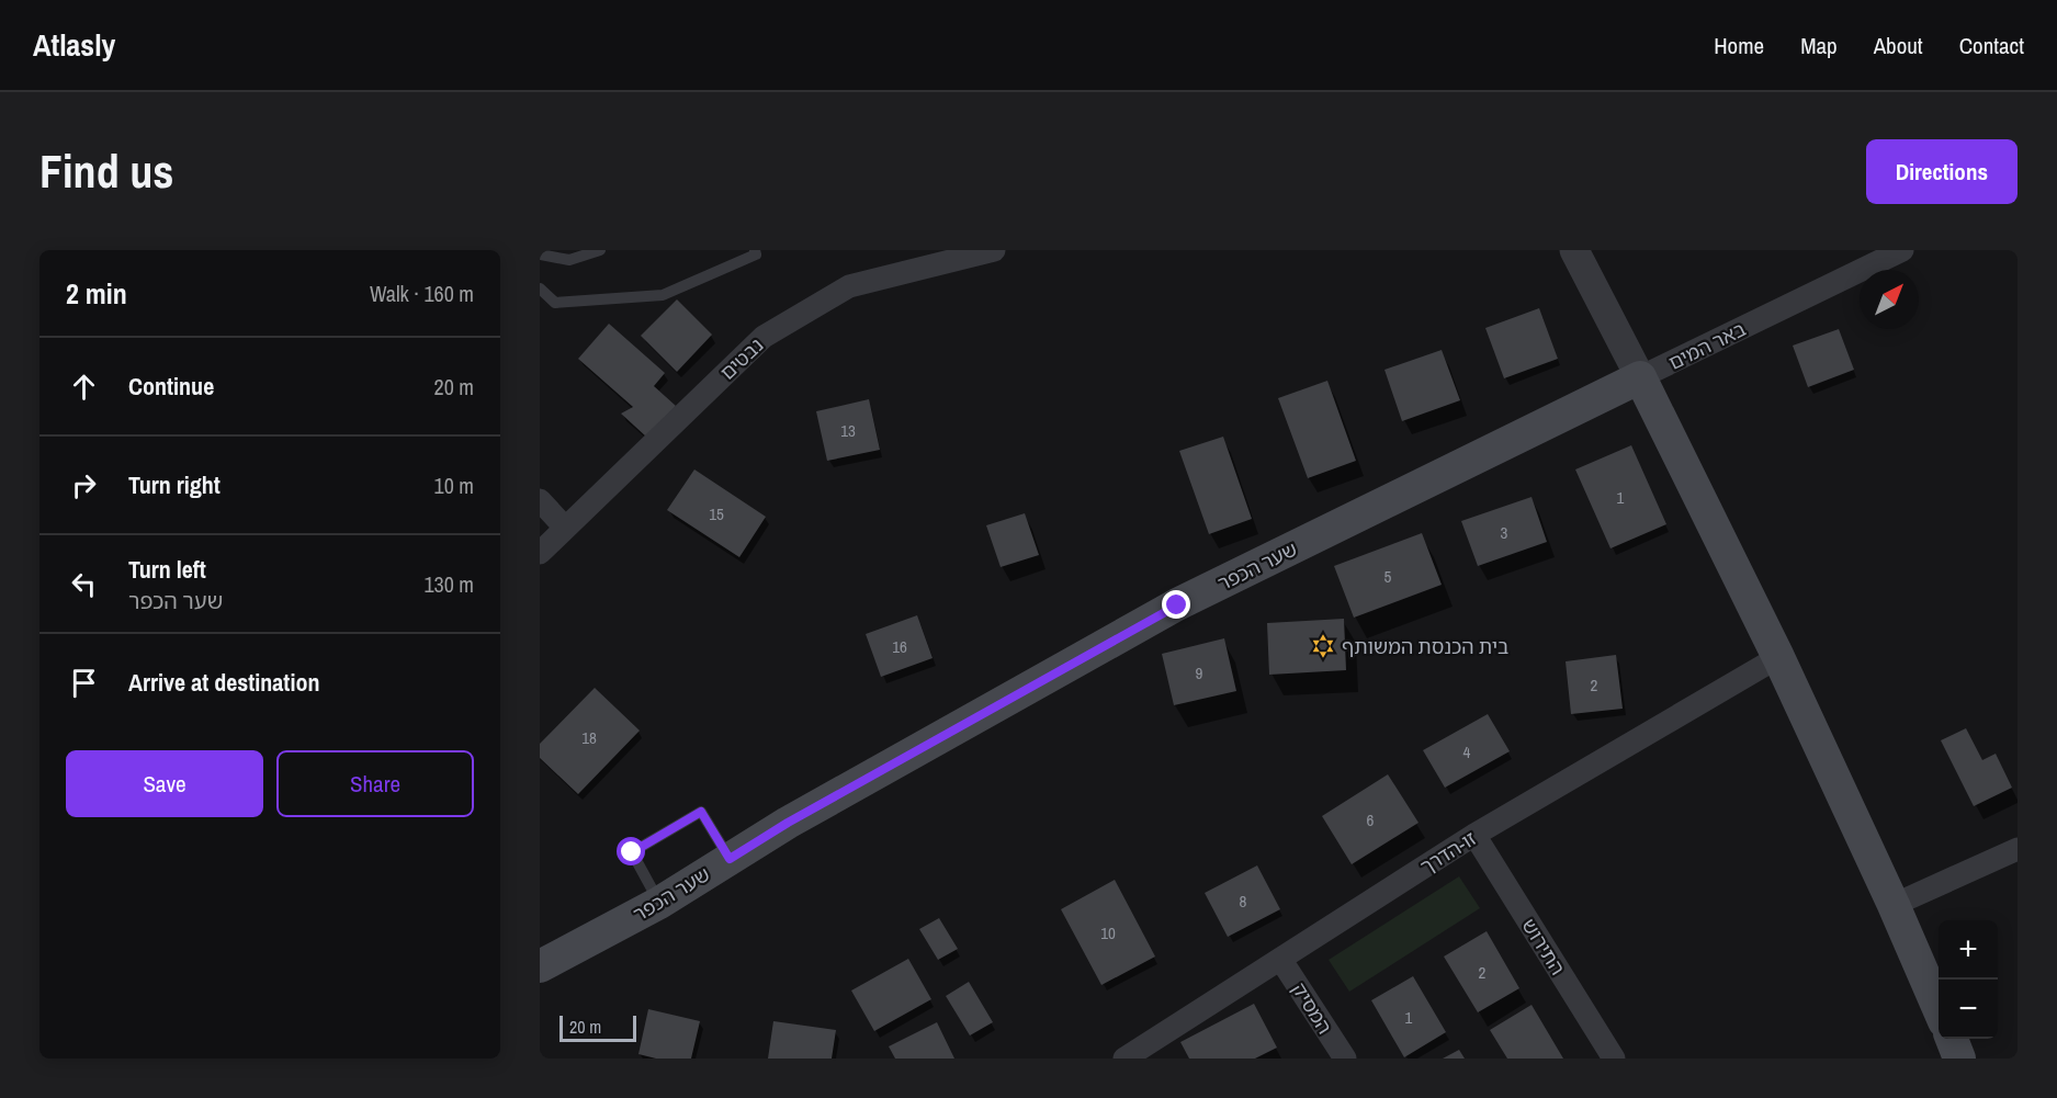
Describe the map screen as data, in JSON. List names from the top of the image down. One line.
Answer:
{"streets":{"main road":["שער הכפר"],"street":["באר המים","נבטים","זו-הדרך","התירוש","המסיק"]},"crossings":[["באר המים","שער הכפר"],["זו-הדרך","התירוש"],["זו-הדרך","המסיק"]],"places":{"synagogue":["בית הכנסת המשותף"]},"house_numbers":["13","1","15","3","5","16","9","2","18","4","6","8","10","2","1"],"scale_bar":"20 m","north":"top right","page":{"header":"Atlasly","nav":["Home","Map","About","Contact"],"buttons":["Directions",["Save","Share"]],"title":"Find us","heading":["2 min","Walk · 160 m"],"list":[["Continue","20 m"],["Turn right","10 m"],["Turn left","שער הכפר","130 m"],"Arrive at destination"],"map_buttons":["+","−"],"scale":"20 m"}}
